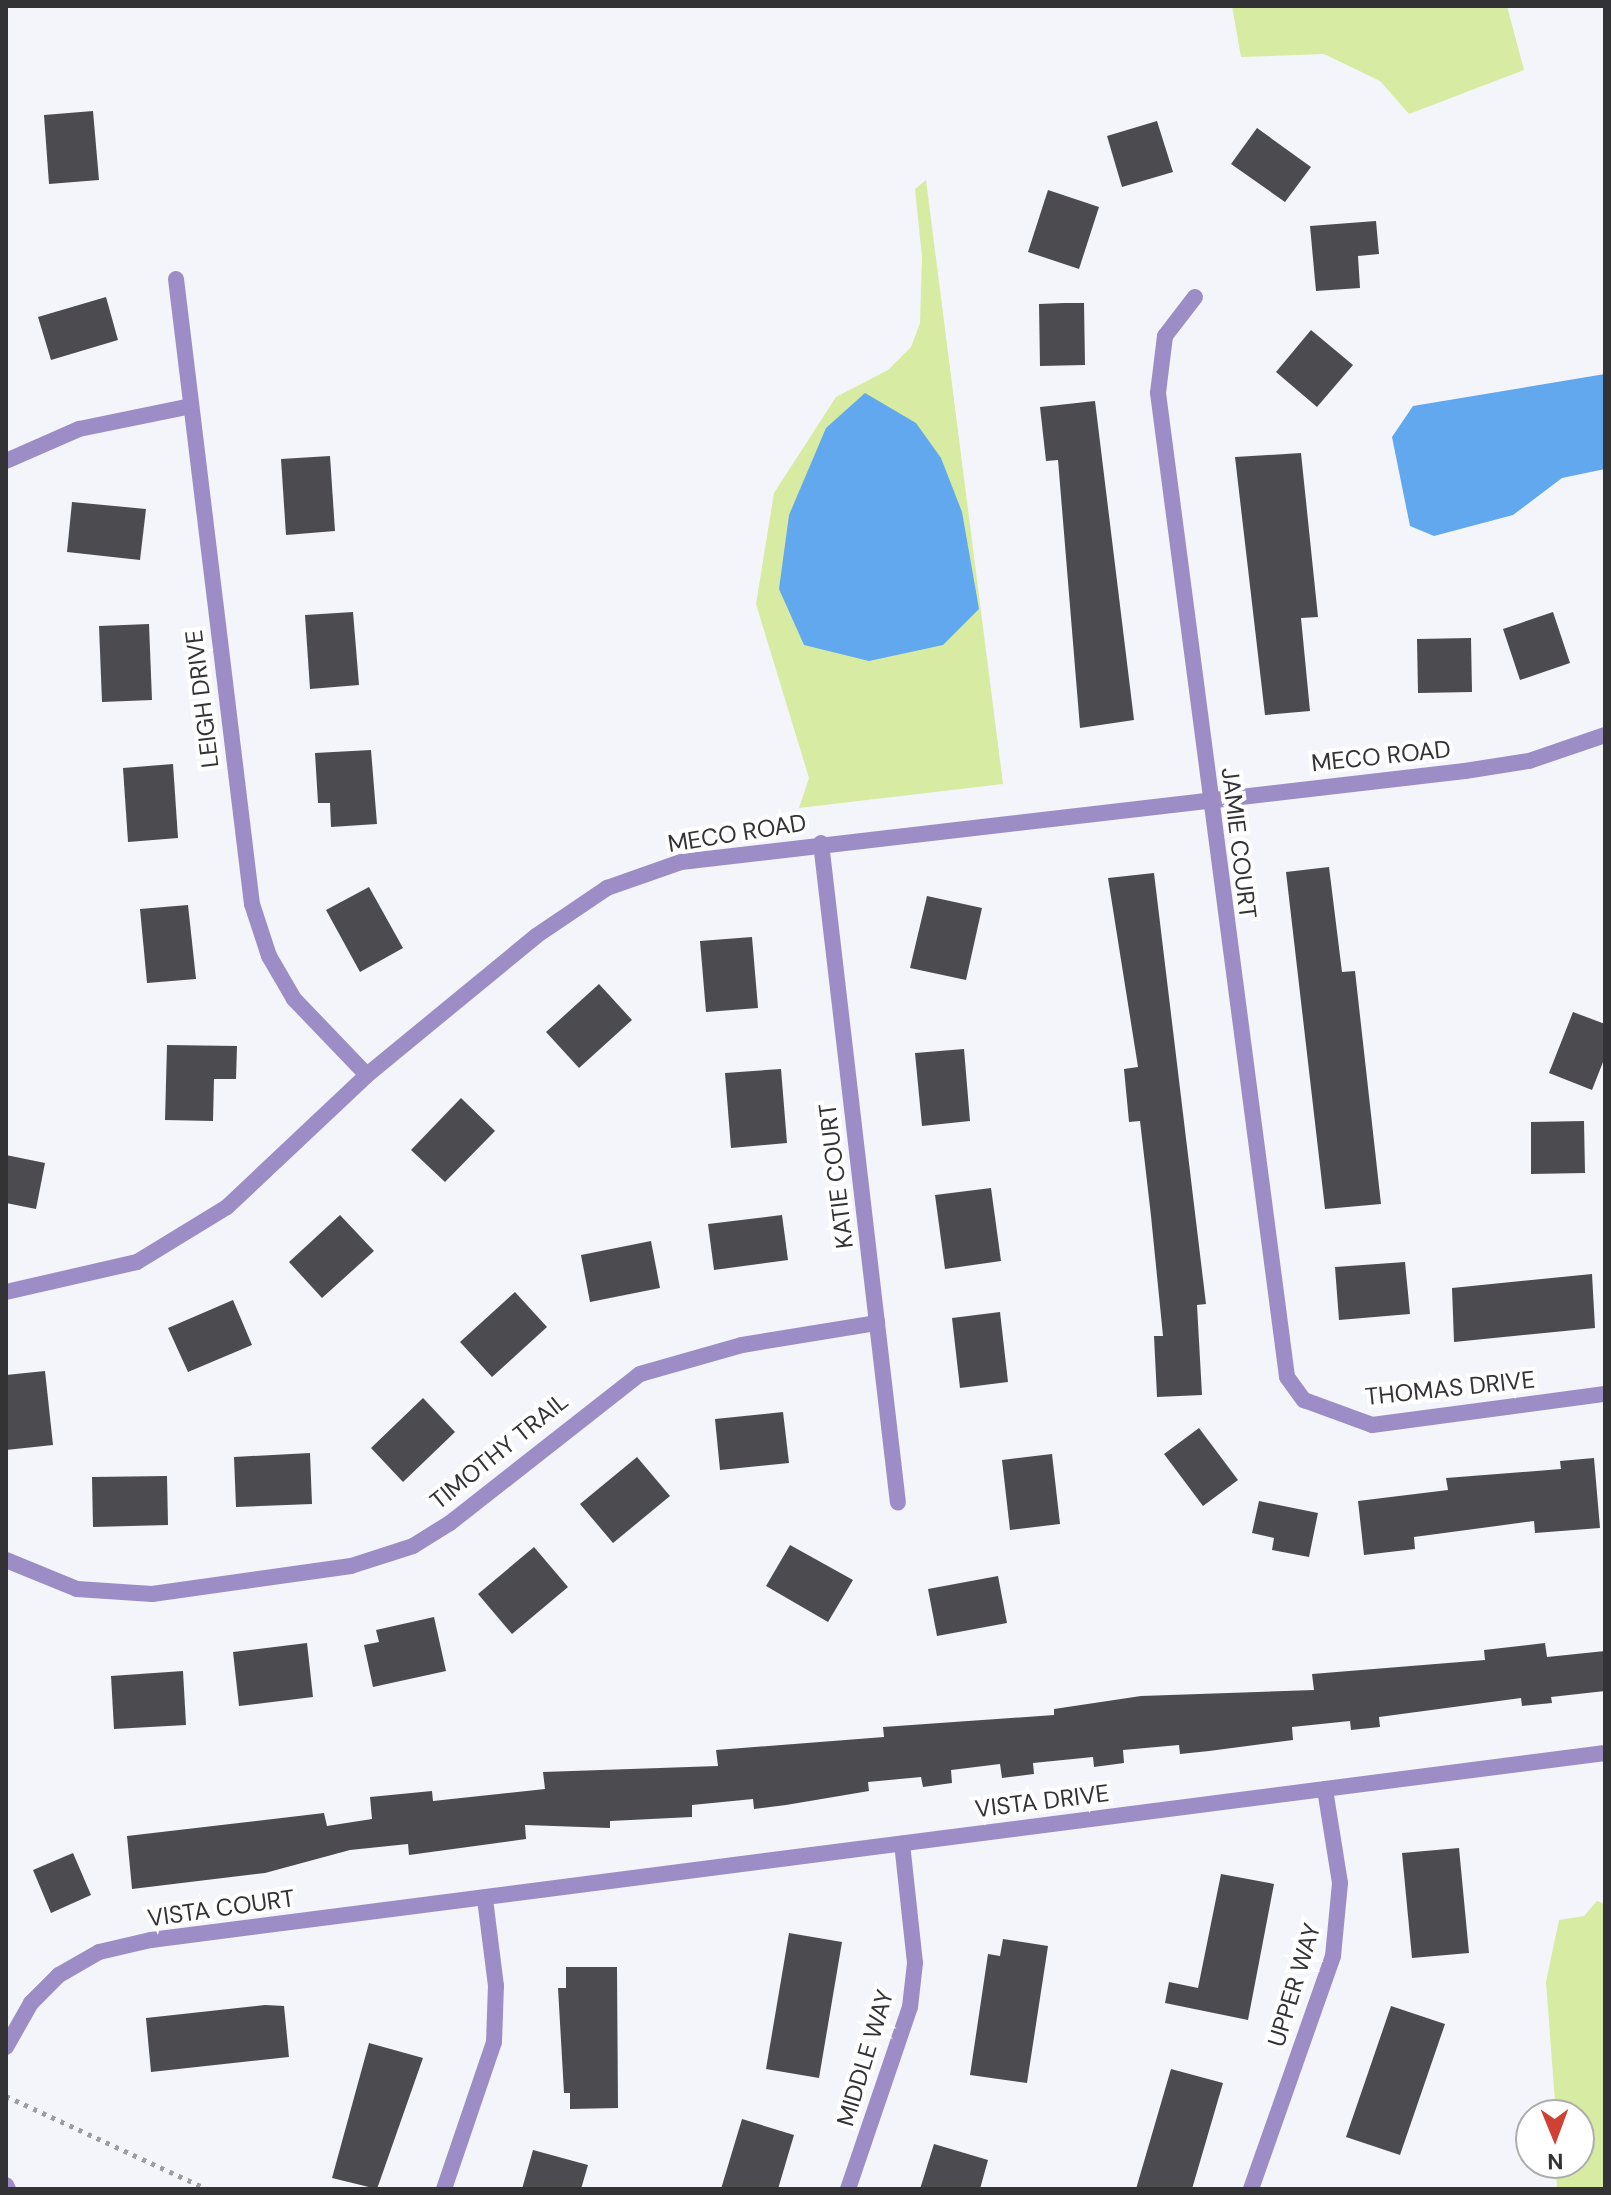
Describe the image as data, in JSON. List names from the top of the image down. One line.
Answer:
{"streets":{"street":["LEIGH DRIVE","MECO ROAD","JAMIE COURT","KATIE COURT","THOMAS DRIVE","TIMOTHY TRAIL","VISTA DRIVE","VISTA COURT","UPPER WAY","MIDDLE WAY"]},"crossings":[["LEIGH DRIVE","MECO ROAD"],["MECO ROAD","JAMIE COURT"],["MECO ROAD","KATIE COURT"],["JAMIE COURT","THOMAS DRIVE"],["KATIE COURT","TIMOTHY TRAIL"],["VISTA DRIVE","VISTA COURT"],["VISTA DRIVE","UPPER WAY"],["VISTA DRIVE","MIDDLE WAY"]],"north":"bottom"}
